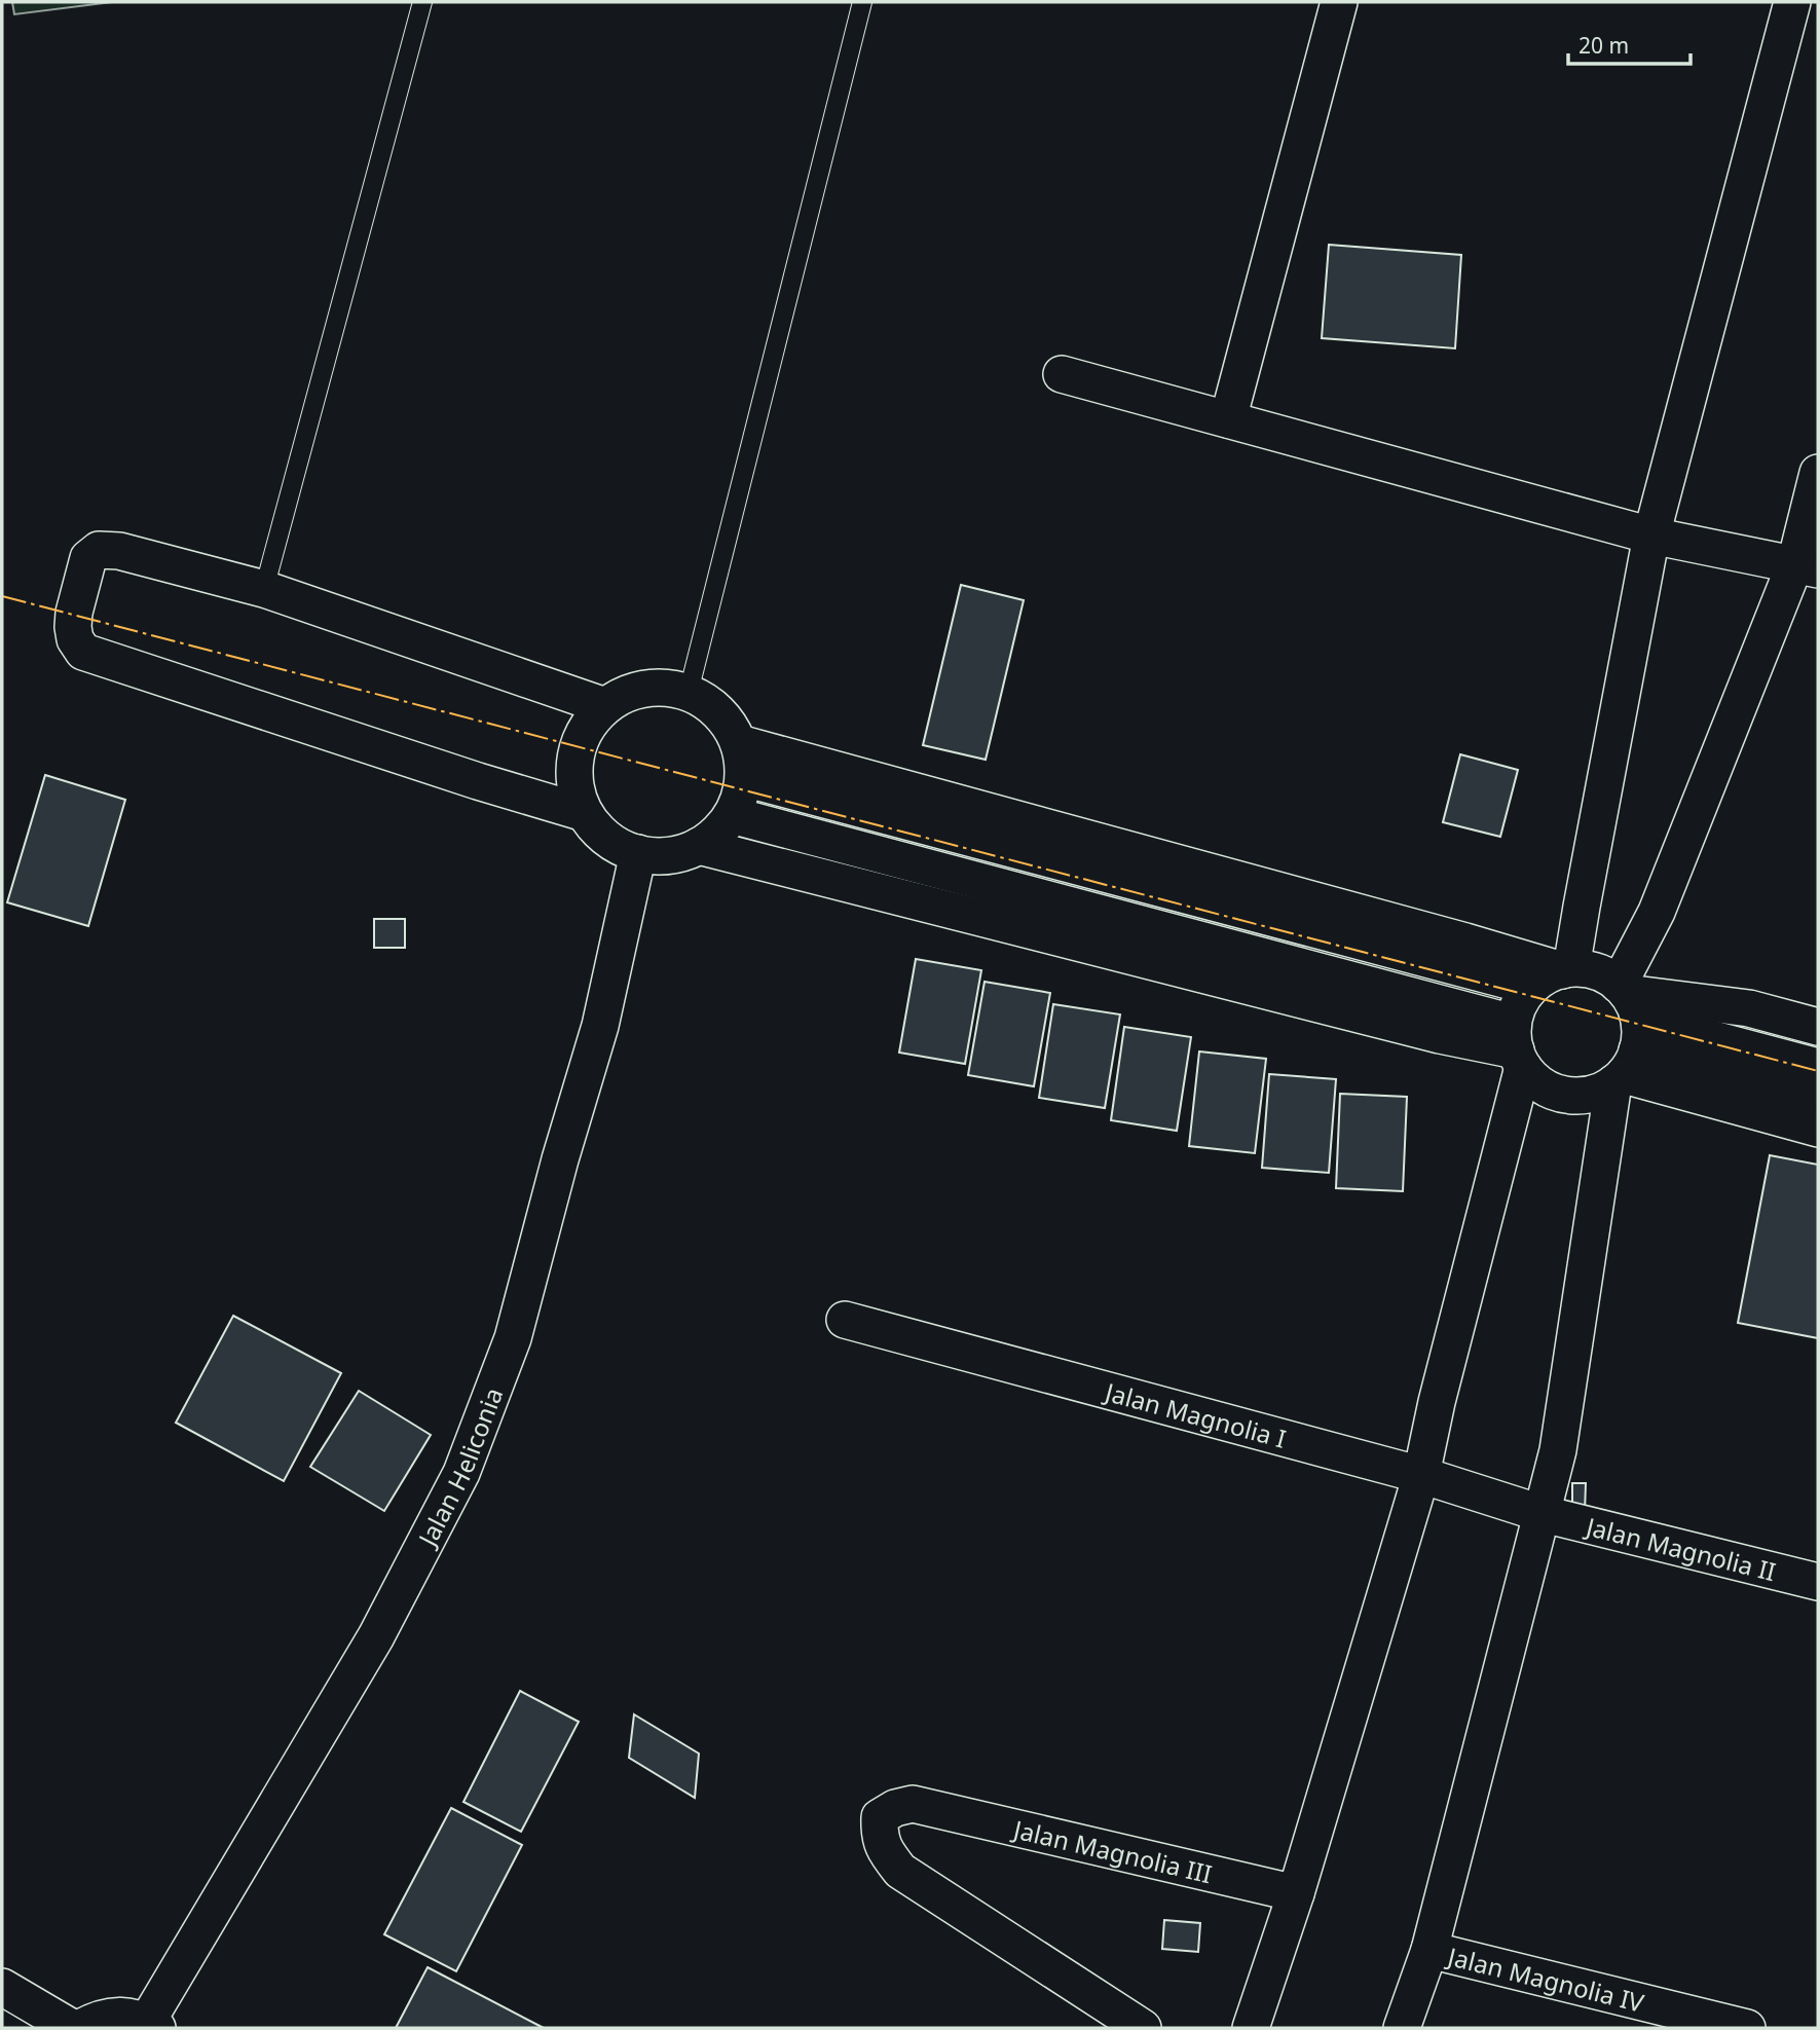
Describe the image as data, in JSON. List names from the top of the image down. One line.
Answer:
{"streets":{"street":["Jalan Magnolia I","Jalan Heliconia","Jalan Magnolia II","Jalan Magnolia III","Jalan Magnolia IV"]},"crossings":[["Jalan Magnolia I","Jalan Magnolia II"]],"scale_bar":"20 m"}
